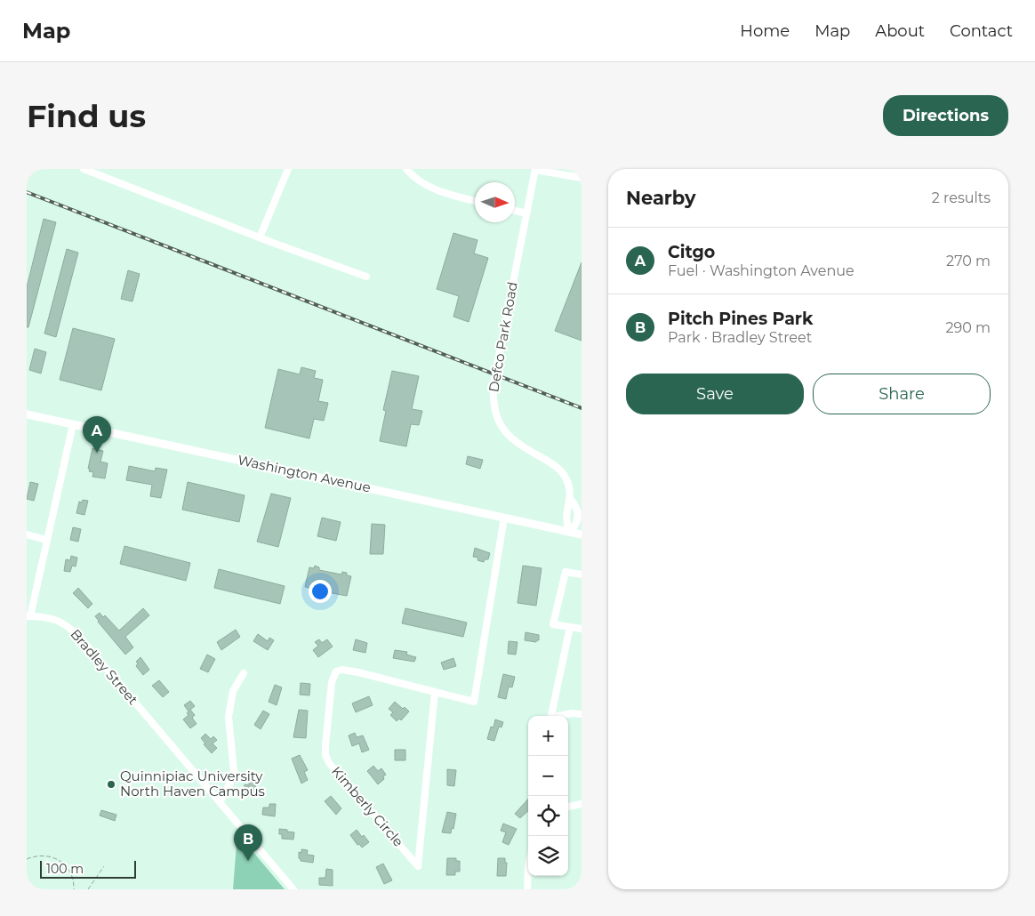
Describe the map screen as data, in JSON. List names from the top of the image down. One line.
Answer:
{"streets":{"main road":["Washington Avenue"],"street":["Defco Park Road","Bradley Street","Kimberly Circle"]},"crossings":[["Defco Park Road","Washington Avenue"],["Washington Avenue","Bradley Street"],["Washington Avenue","Kimberly Circle"]],"places":["Quinnipiac University North Haven Campus"],"scale_bar":"100 m","north":"right","page":{"header":"Map","nav":["Home","Map","About","Contact"],"buttons":["Directions",["Save","Share"]],"title":"Find us","heading":["Nearby","2 results"],"list":[{"mark":"A","name":"Citgo","note":"Fuel · Washington Avenue","value":"270 m"},{"mark":"B","name":"Pitch Pines Park","note":"Park · Bradley Street","value":"290 m"}],"pins":["A","B"],"map_buttons":["+","−"],"scale":"100 m"}}
